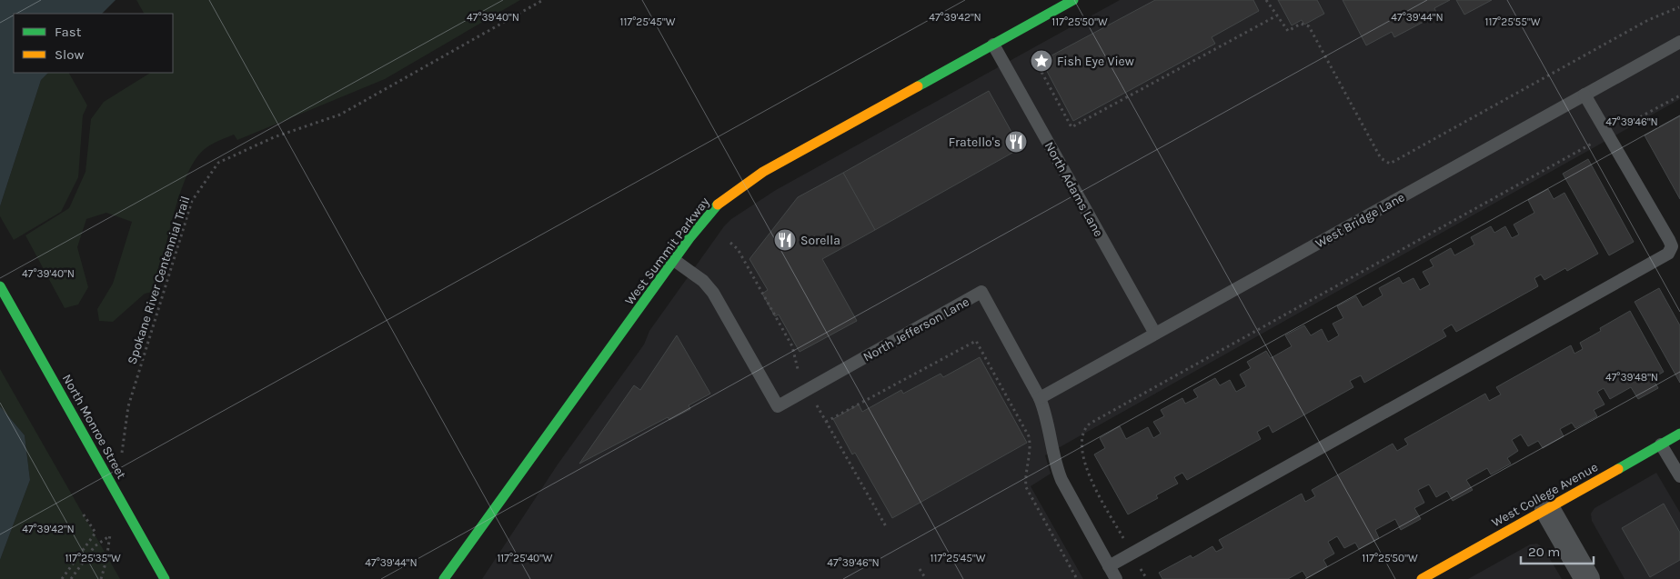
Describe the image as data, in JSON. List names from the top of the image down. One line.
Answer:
{"streets":{"street":["West Summit Parkway","North Monroe Street","West College Avenue"],"lane":["North Adams Lane","West Bridge Lane","North Jefferson Lane"],"path":["Spokane River Centennial Trail"]},"crossings":[["North Adams Lane","West Bridge Lane"],["North Adams Lane","West Summit Parkway"],["West Bridge Lane","North Jefferson Lane"],["West Summit Parkway","North Jefferson Lane"]],"places":{"place":["Fish Eye View"],"restaurant":["Fratello's","Sorella"]},"legend":["Fast","Slow"],"scale_bar":"20 m","coordinates":["47°39'40\"N","47°39'42\"N","47°39'44\"N","117°25'45\"W","117°25'50\"W","117°25'55\"W","47°39'46\"N","47°39'48\"N","117°25'35\"W","117°25'40\"W"]}
